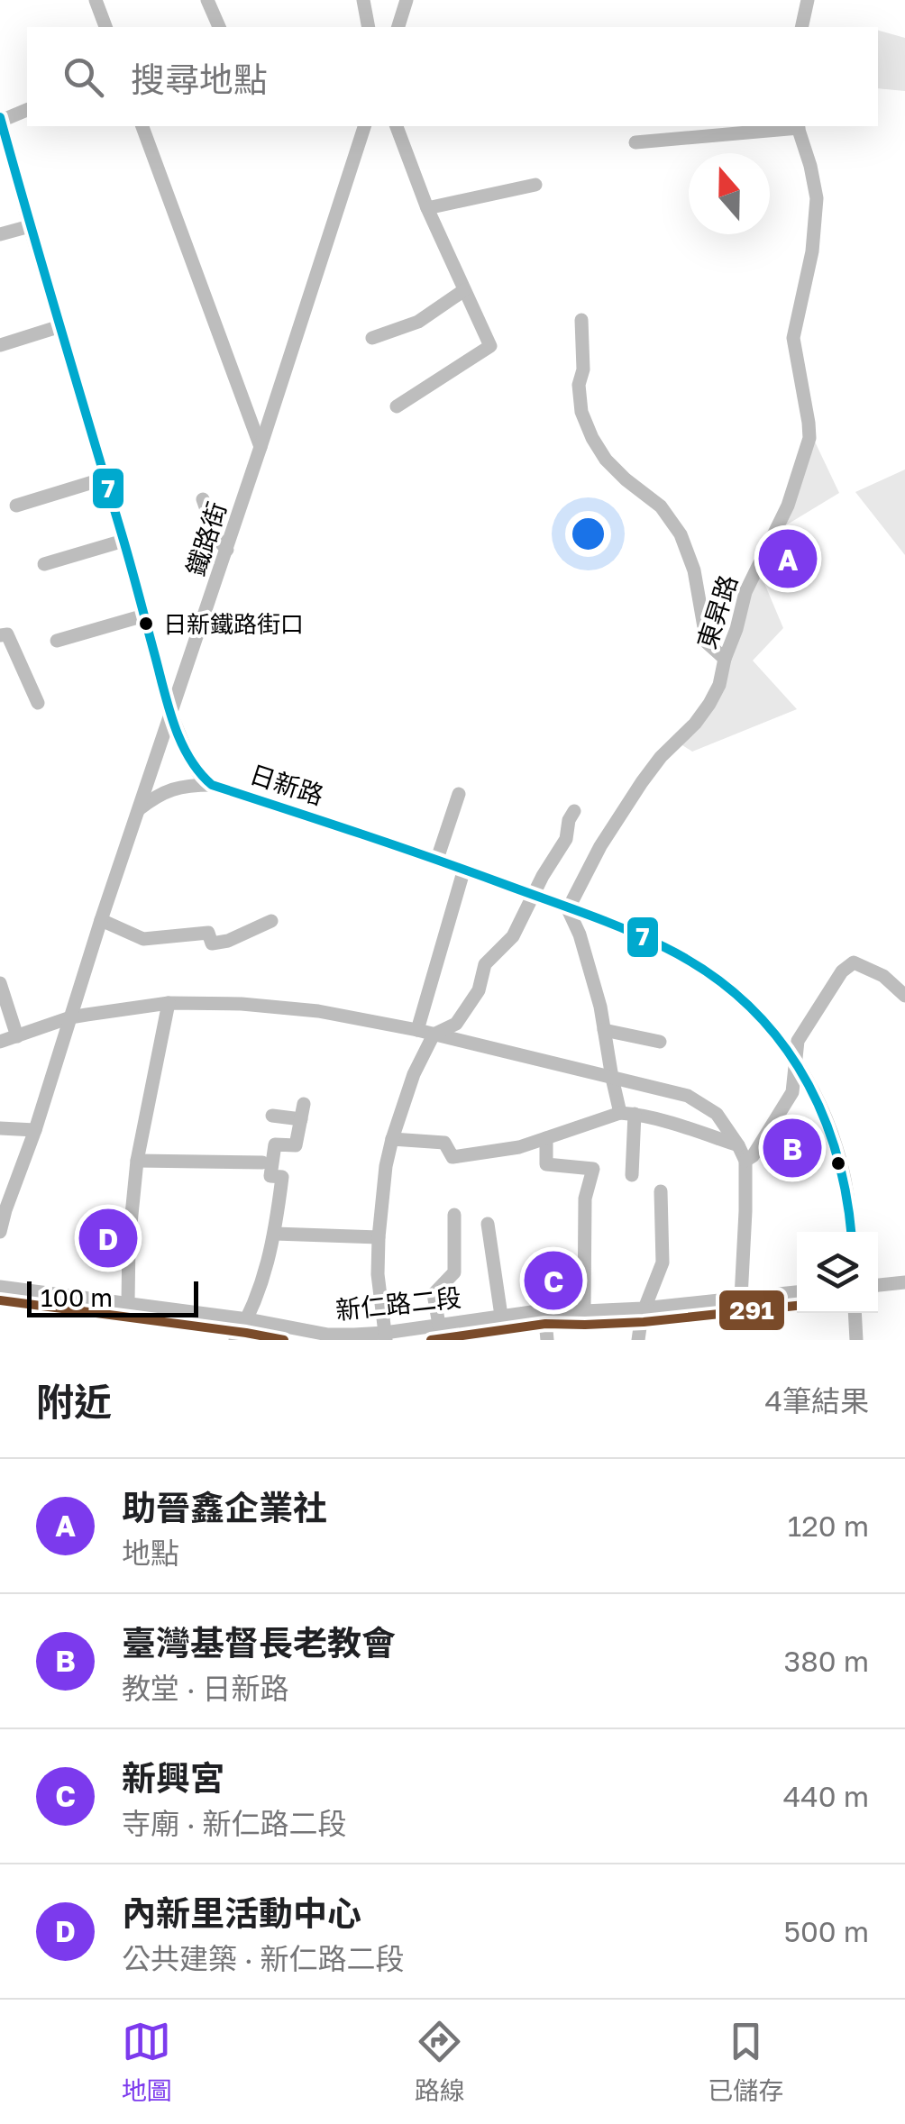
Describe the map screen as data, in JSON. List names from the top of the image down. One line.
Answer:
{"streets":{"street":["鐵路街","東昇路","日新路","新仁路二段"]},"crossings":[["鐵路街","日新路"],["東昇路","日新路"]],"places":["日新鐵路街口"],"lines":["transit line 7","transit line 291"],"scale_bar":"100 m","north":"top","page":{"search":"搜尋地點","pins":["A","B","D","C"],"scale":"100 m","heading":["附近","4筆結果"],"list":[{"mark":"A","name":"助晉鑫企業社","note":"地點","value":"120 m"},{"mark":"B","name":"臺灣基督長老教會","note":"教堂 · 日新路","value":"380 m"},{"mark":"C","name":"新興宮","note":"寺廟 · 新仁路二段","value":"440 m"},{"mark":"D","name":"內新里活動中心","note":"公共建築 · 新仁路二段","value":"500 m"}],"nav":["地圖","路線","已儲存"]}}
